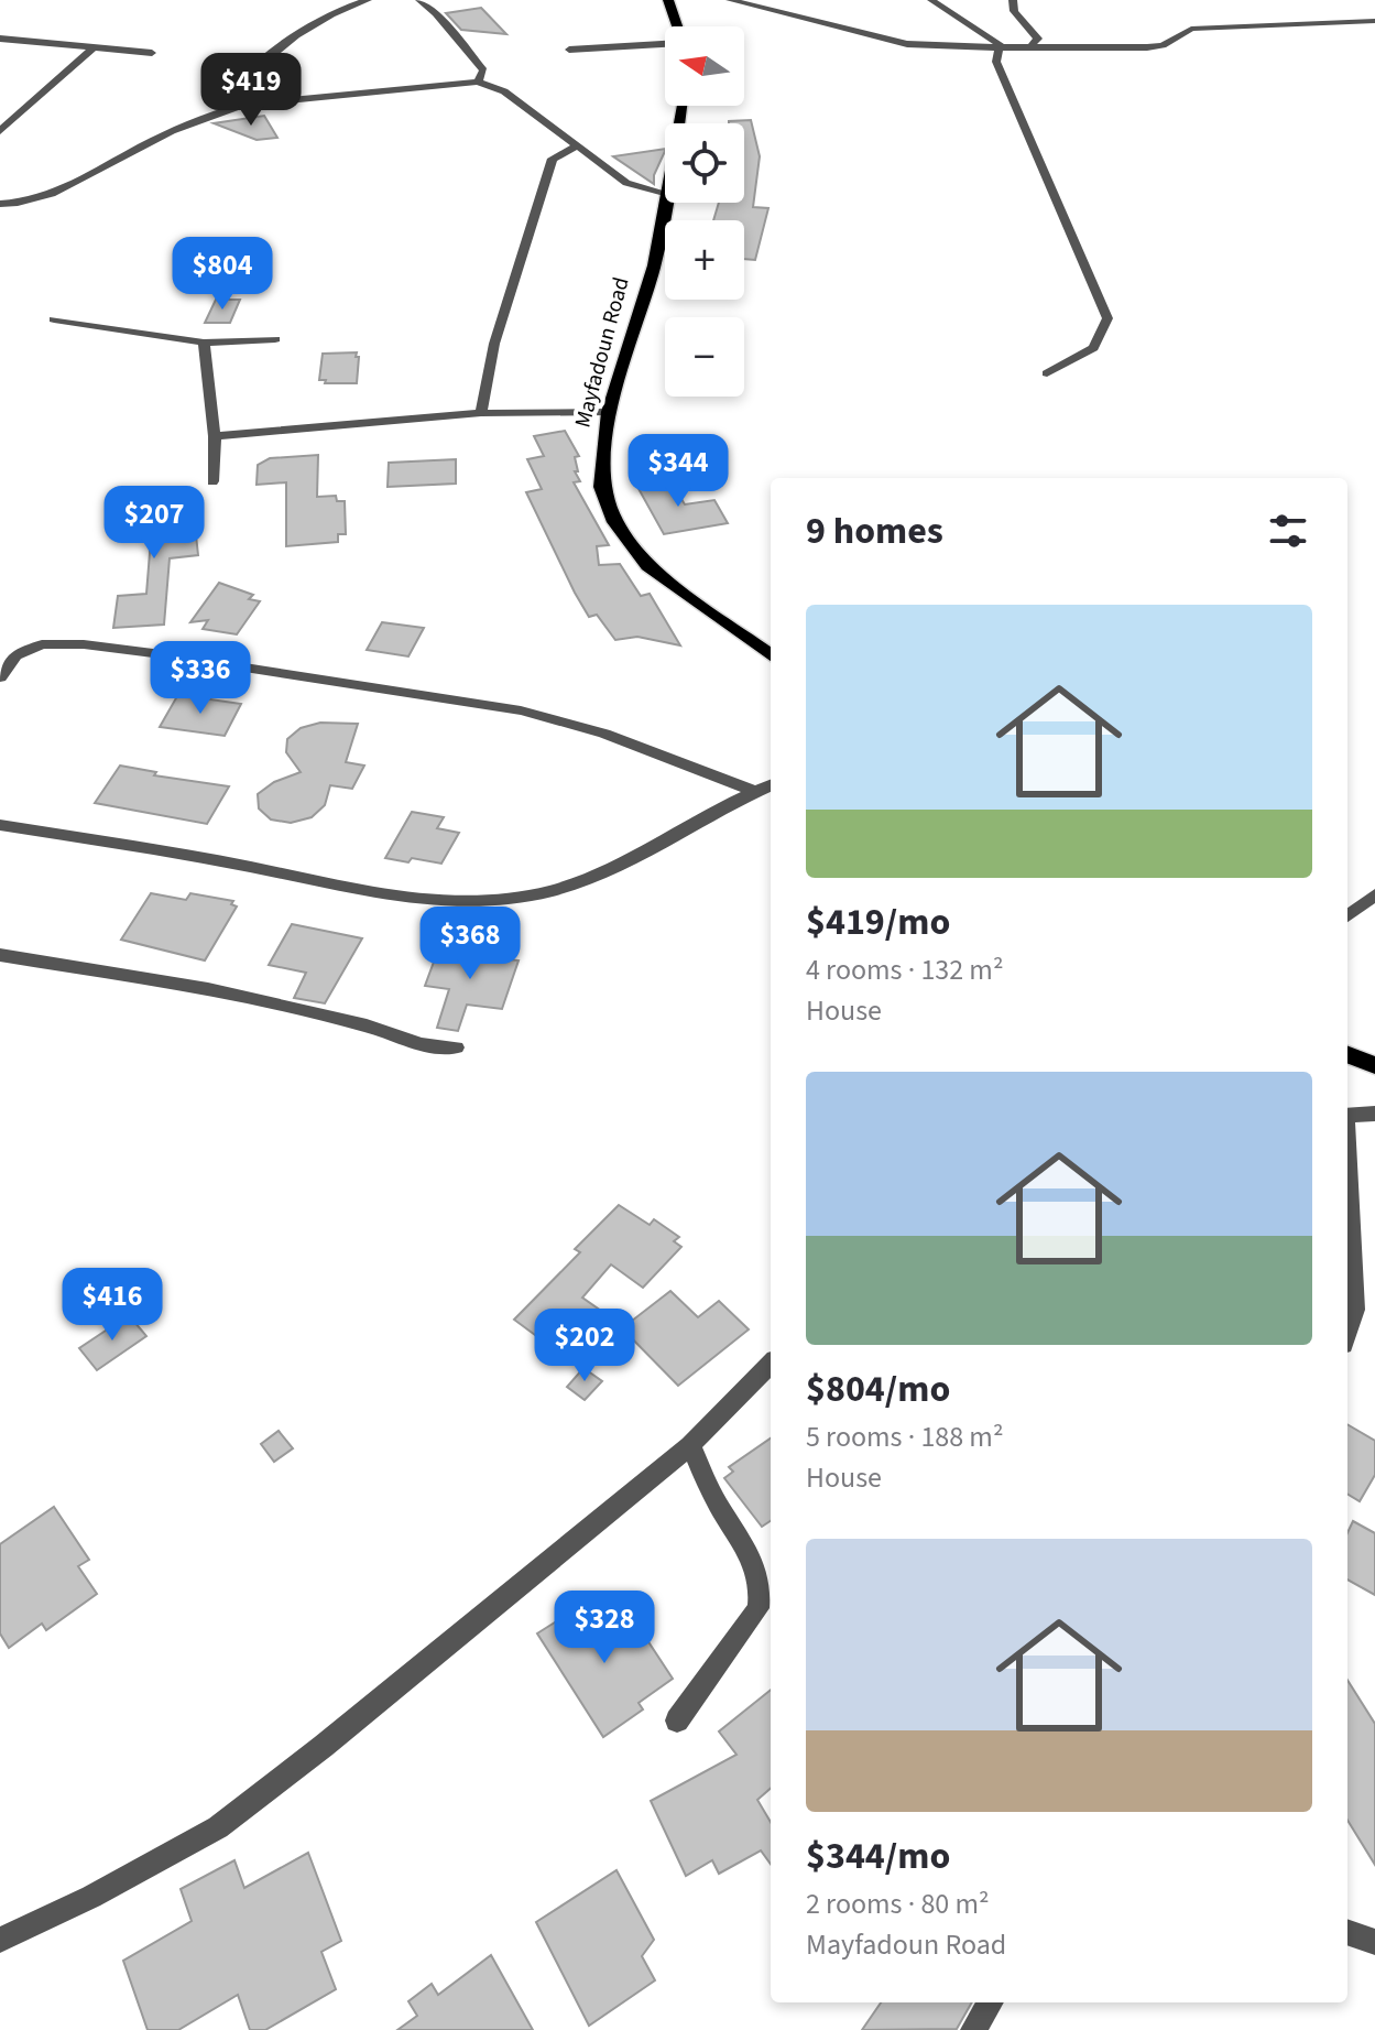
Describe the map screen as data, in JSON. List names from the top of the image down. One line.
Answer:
{"streets":{"main road":["Mayfadoun Road"]},"north":"left","page":{"map_buttons":["+","−"],"price":["$419","$804","$344","$207","$336","$368","$416","$202","$328"],"heading":"9 homes","list":[{"name":"$419/mo","note":"4 rooms · 132 m² · House"},{"name":"$804/mo","note":"5 rooms · 188 m² · House"},{"name":"$344/mo","note":"2 rooms · 80 m² · Mayfadoun Road"}]}}
